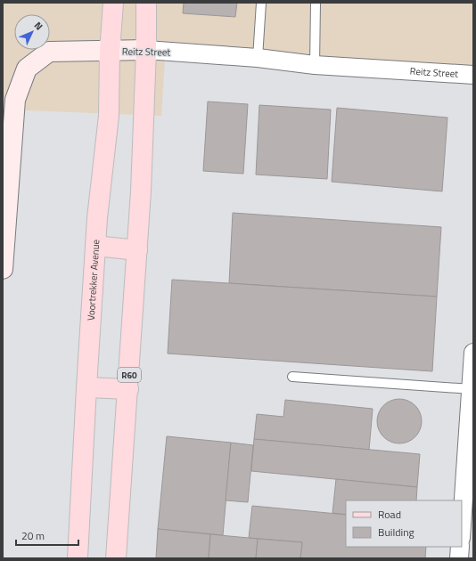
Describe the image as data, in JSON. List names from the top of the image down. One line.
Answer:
{"streets":{"main road":["Voortrekker Avenue","R60"],"street":["Reitz Street"]},"crossings":[["Reitz Street","Voortrekker Avenue"],["Reitz Street","R60"]],"legend":["Road","Building"],"scale_bar":"20 m","north":"top right"}
